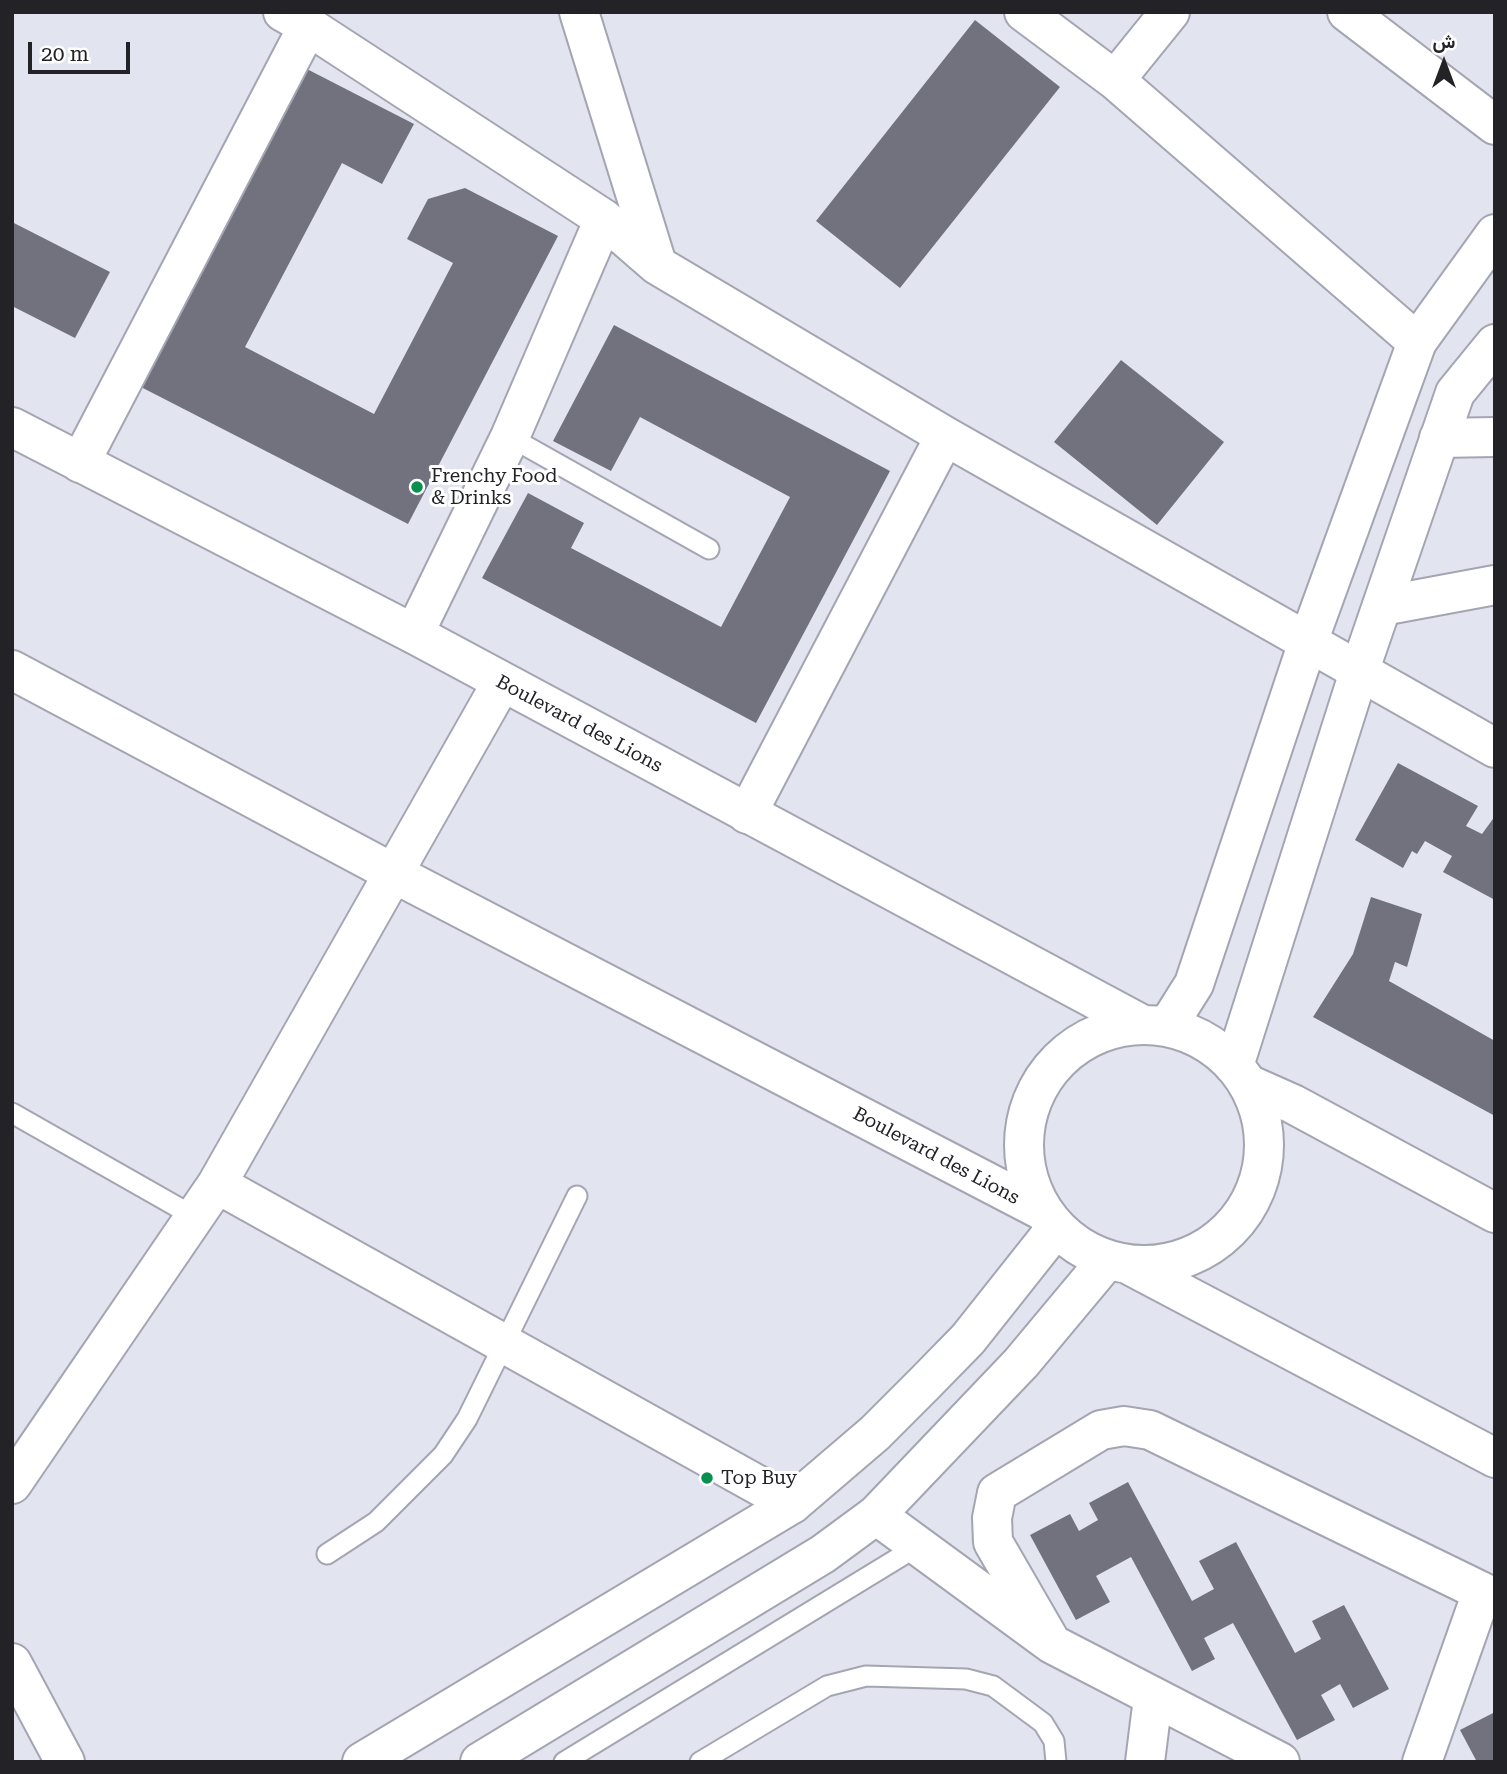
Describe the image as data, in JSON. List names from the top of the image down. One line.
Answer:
{"streets":{"street":["Boulevard des Lions"]},"places":["Frenchy Food & Drinks","Top Buy"],"scale_bar":"20 m","north":"top"}
